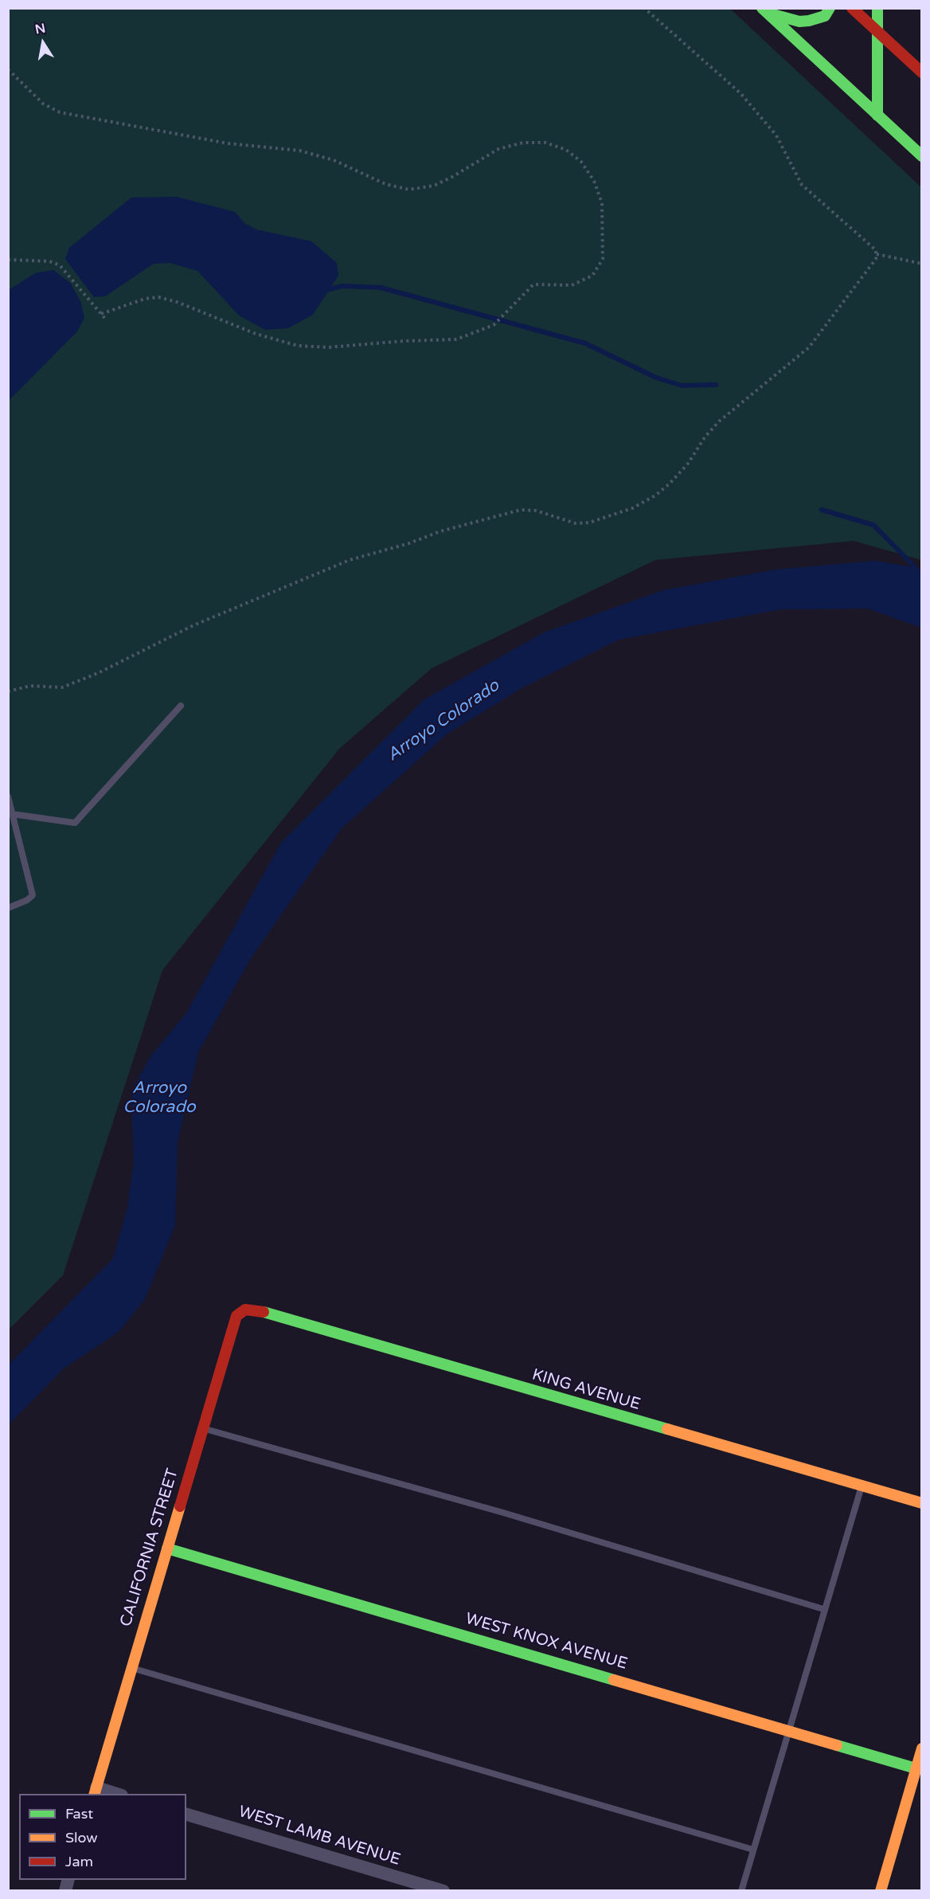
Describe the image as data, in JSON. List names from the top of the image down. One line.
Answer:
{"streets":{"main road":["KING AVENUE","CALIFORNIA STREET","WEST KNOX AVENUE"],"street":["WEST LAMB AVENUE"]},"crossings":[["KING AVENUE","CALIFORNIA STREET"],["CALIFORNIA STREET","WEST KNOX AVENUE"]],"water":["Arroyo Colorado"],"legend":["Fast","Slow","Jam"],"north":"top"}
